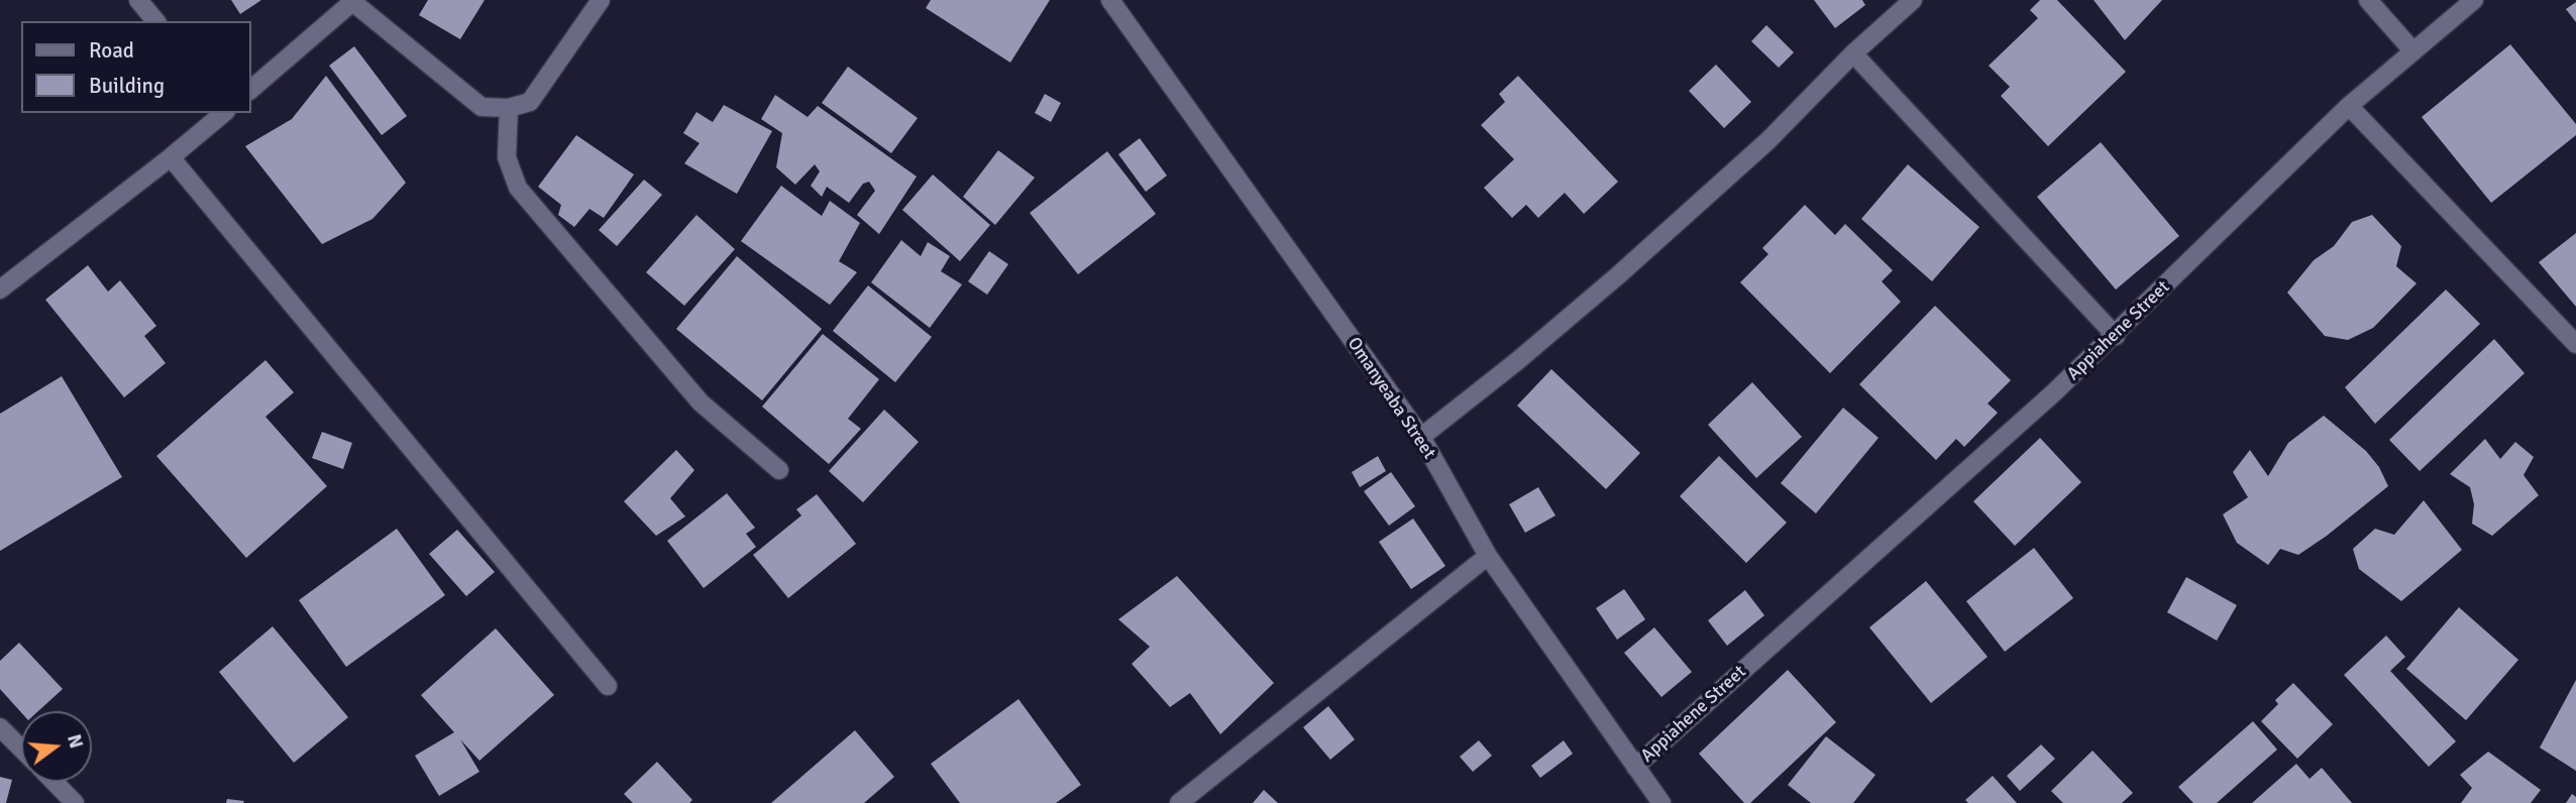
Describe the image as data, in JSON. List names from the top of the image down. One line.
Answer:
{"streets":{"street":["Appiahene Street","Omanyeaba Street"]},"crossings":[["Appiahene Street","Omanyeaba Street"]],"legend":["Road","Building"],"north":"right"}
